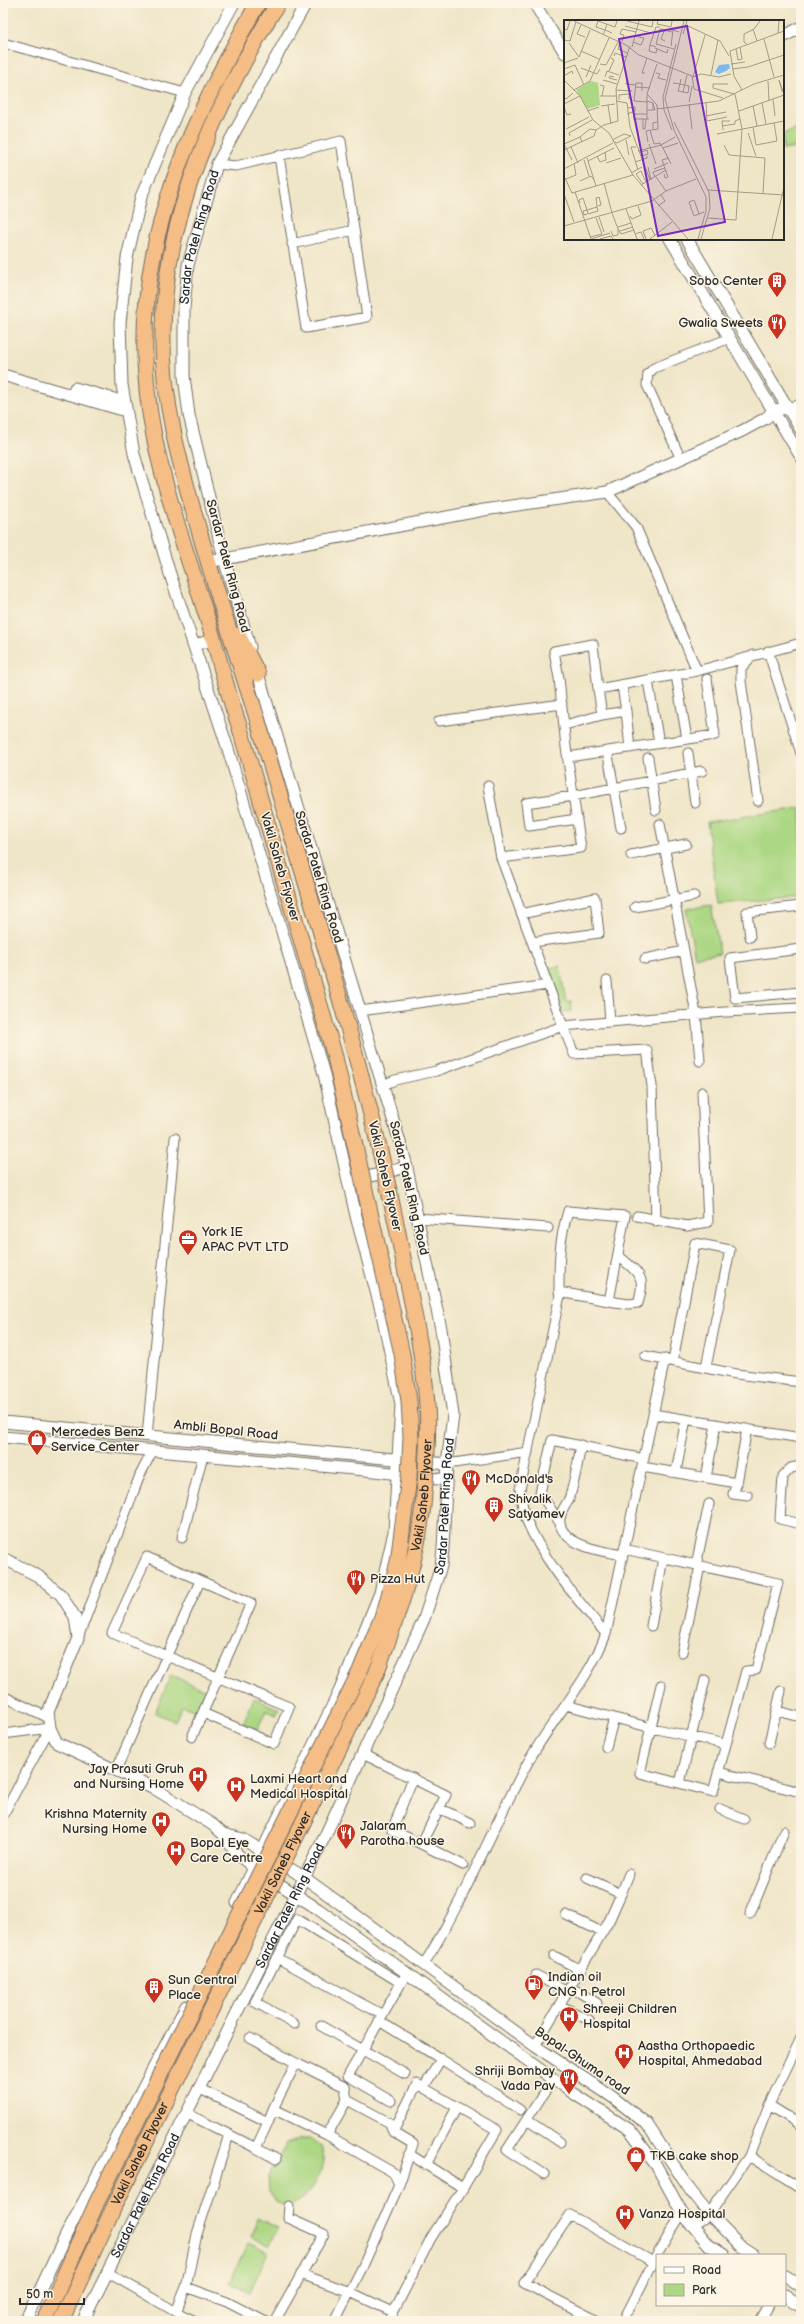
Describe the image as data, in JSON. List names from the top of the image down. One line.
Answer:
{"streets":{"highway":["Sardar Patel Ring Road","Vakil Saheb Flyover"],"street":["Ambli Bopal Road","Bopal-Ghuma road"]},"crossings":[["Sardar Patel Ring Road","Vakil Saheb Flyover"],["Sardar Patel Ring Road","Ambli Bopal Road"],["Sardar Patel Ring Road","Bopal-Ghuma road"]],"places":{"building":["Sobo Center","Shivalik Satyamev","Sun Central Place"],"restaurant":["Gwalia Sweets","McDonald's","Pizza Hut","Jalaram Parotha house","Shriji Bombay Vada Pav"],"office":["York IE APAC PVT LTD"],"shop":["Mercedes Benz Service Center","TKB cake shop"],"hospital":["Jay Prasuti Gruh and Nursing Home","Laxmi Heart and Medical Hospital","Krishna Maternity Nursing Home","Bopal Eye Care Centre","Shreeji Children Hospital","Aastha Orthopaedic Hospital, Ahmedabad","Vanza Hospital"],"fuel station":["Indian oil CNG n Petrol"]},"legend":["Road","Park"],"scale_bar":"50 m"}
